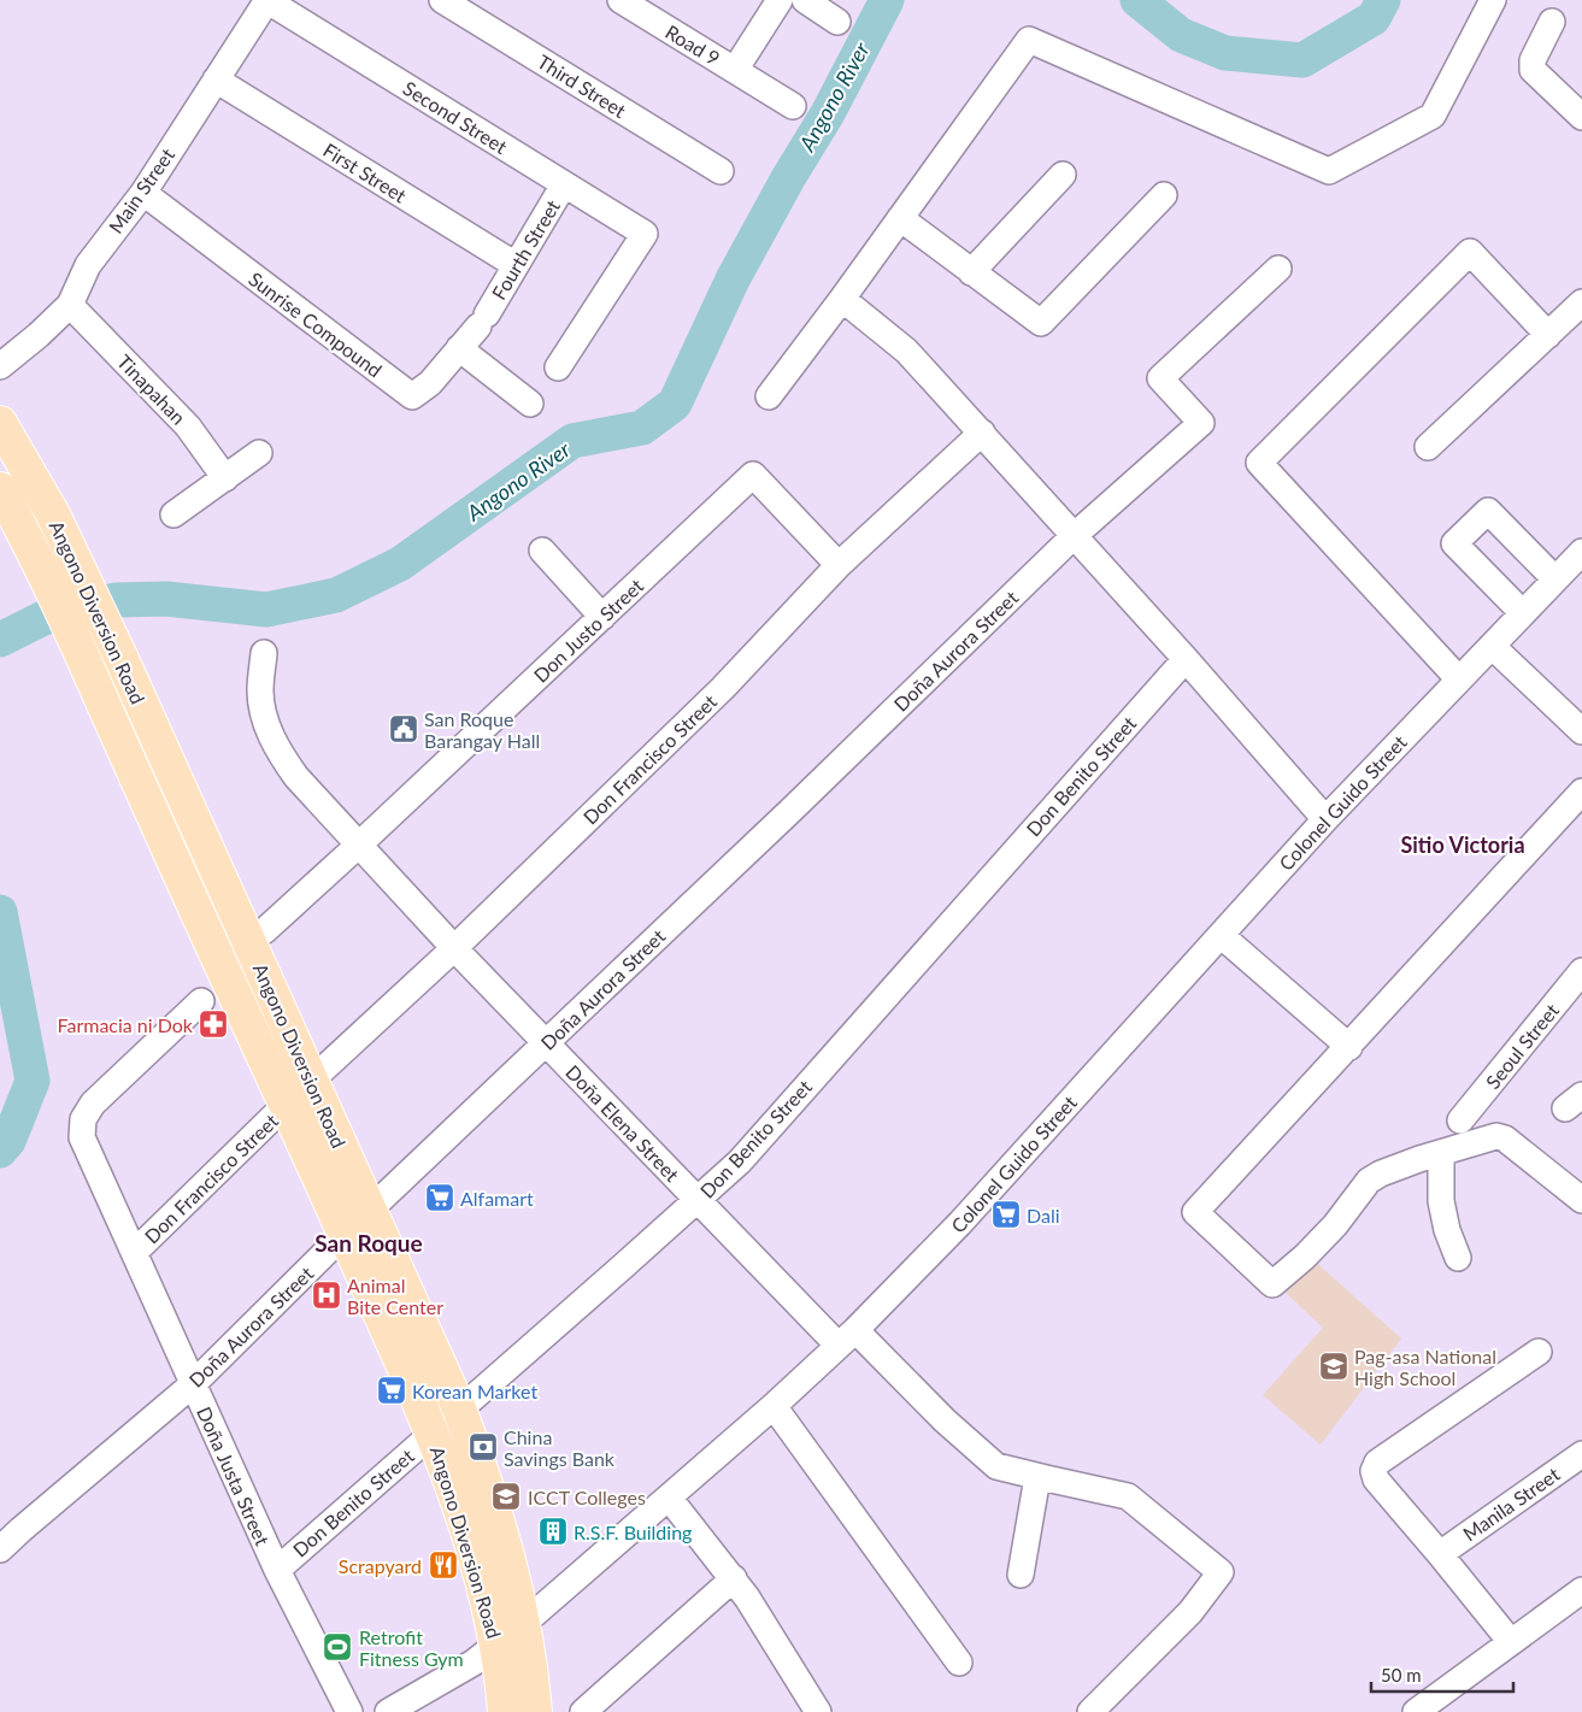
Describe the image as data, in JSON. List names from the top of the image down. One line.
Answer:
{"streets":{"main road":["Angono Diversion Road"],"street":["Road 9","Third Street","Second Street","First Street","Main Street","Fourth Street","Sunrise Compound","Tinapahan","Don Justo Street","Doña Aurora Street","Don Francisco Street","Don Benito Street","Colonel Guido Street","Seoul Street","Doña Elena Street","Doña Justa Street","Manila Street"]},"crossings":[["Second Street","Main Street"],["Second Street","Fourth Street"],["First Street","Main Street"],["First Street","Fourth Street"],["Main Street","Sunrise Compound"],["Main Street","Tinapahan"],["Fourth Street","Sunrise Compound"],["Angono Diversion Road","Doña Aurora Street"],["Angono Diversion Road","Don Francisco Street"],["Angono Diversion Road","Don Benito Street"],["Angono Diversion Road","Colonel Guido Street"],["Don Justo Street","Don Francisco Street"],["Don Justo Street","Doña Elena Street"],["Doña Aurora Street","Doña Elena Street"],["Doña Aurora Street","Doña Justa Street"],["Don Francisco Street","Doña Elena Street"],["Don Francisco Street","Doña Justa Street"],["Don Benito Street","Doña Elena Street"],["Don Benito Street","Doña Justa Street"],["Colonel Guido Street","Doña Elena Street"]],"districts":["Sitio Victoria","San Roque"],"water":["Angono River"],"places":{"public building":["San Roque Barangay Hall"],"pharmacy":["Farmacia ni Dok"],"supermarket":["Alfamart","Dali","Korean Market"],"hospital":["Animal Bite Center"],"school or university":["Pag-asa National High School","ICCT Colleges"],"bank":["China Savings Bank"],"building":["R.S.F. Building"],"restaurant":["Scrapyard"],"sports":["Retrofit Fitness Gym"]},"scale_bar":"50 m"}
